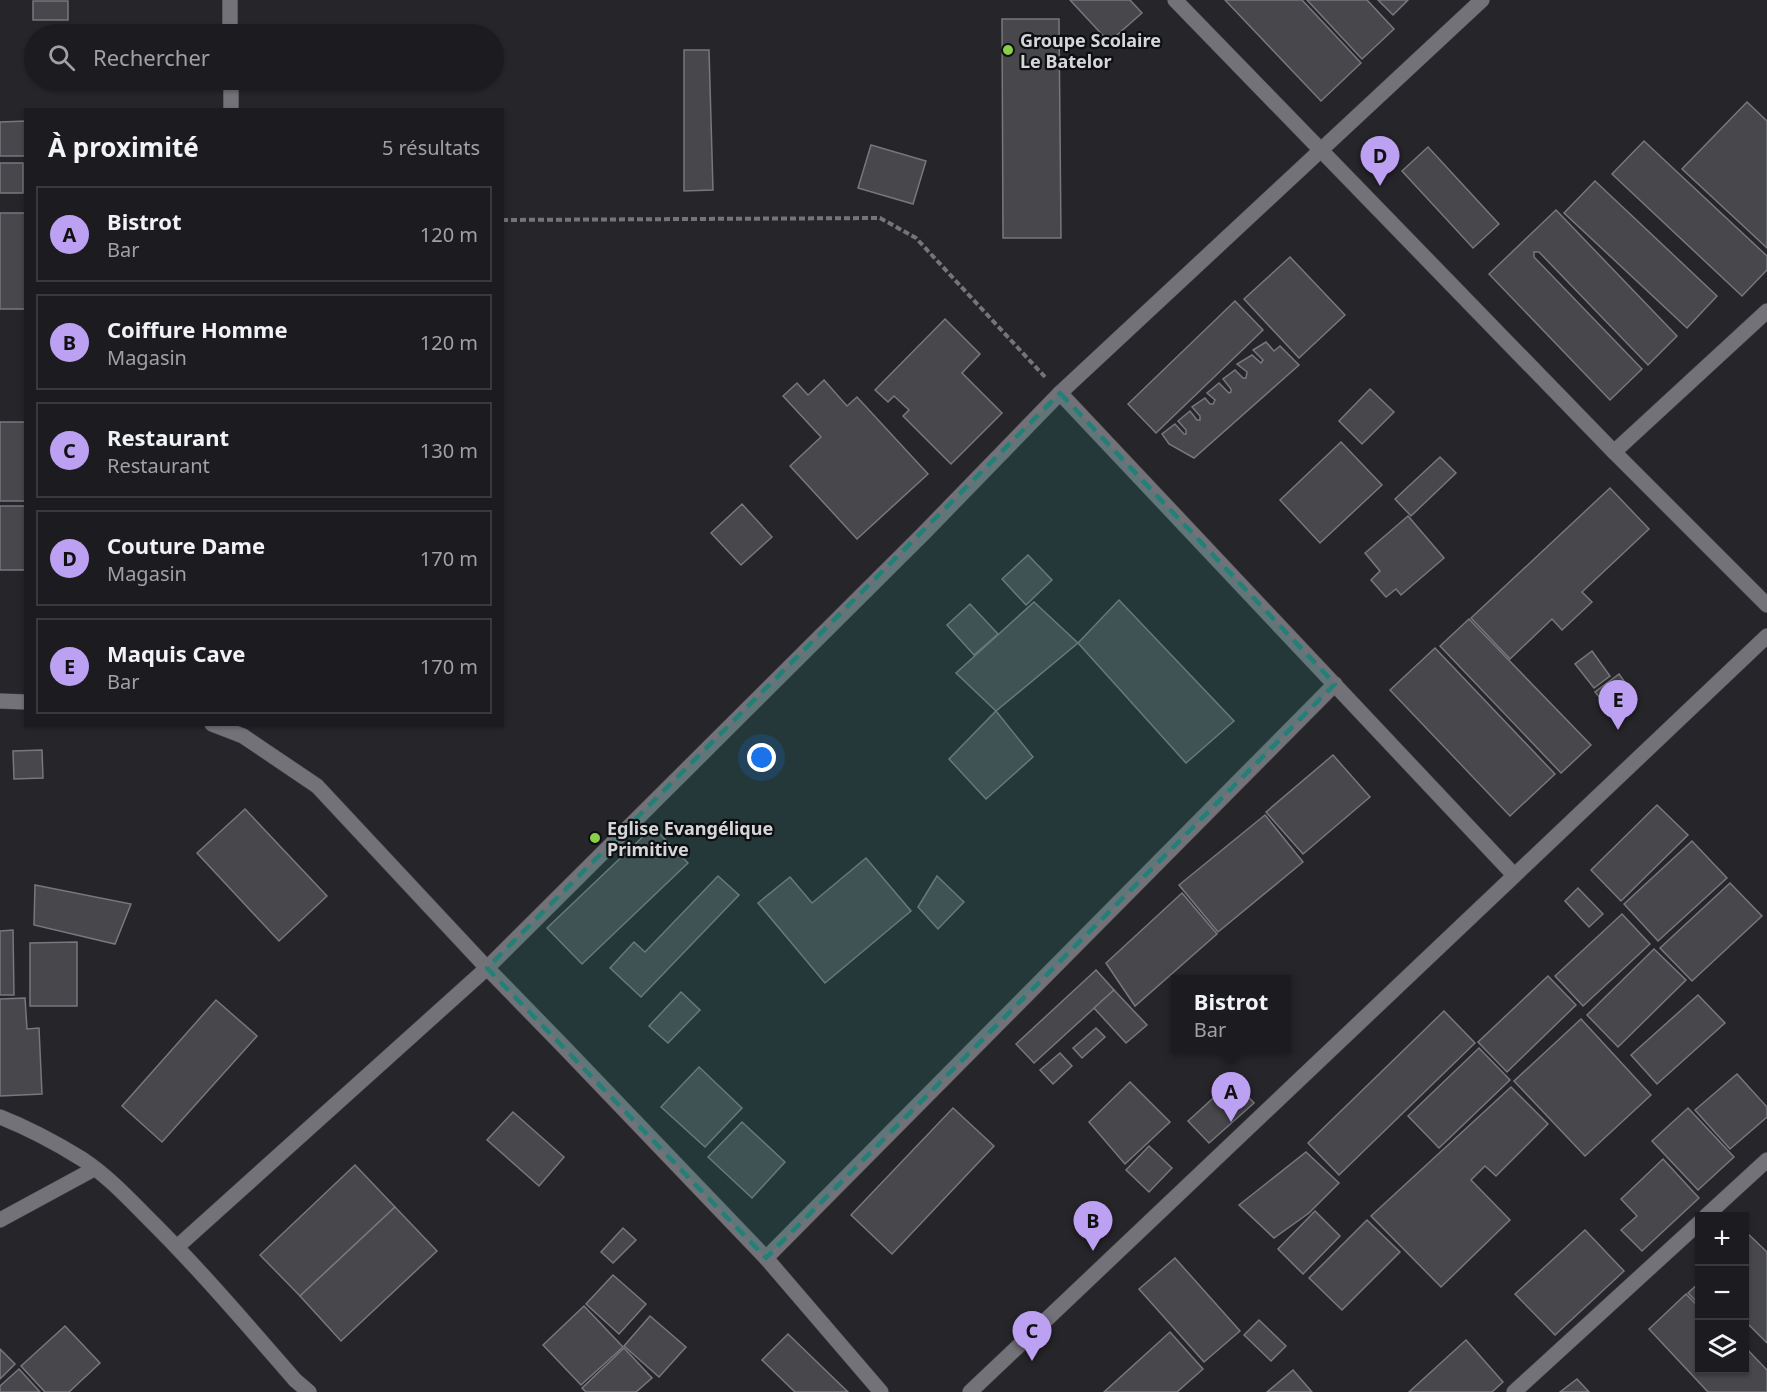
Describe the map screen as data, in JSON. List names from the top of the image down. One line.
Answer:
{"places":["Groupe Scolaire Le Batelor","Eglise Evangélique Primitive"],"page":{"search":"Rechercher","heading":["À proximité","5 résultats"],"pins":["D","E","A","B","C"],"list":[{"mark":"A","name":"Bistrot","note":"Bar","value":"120 m"},{"mark":"B","name":"Coiffure Homme","note":"Magasin","value":"120 m"},{"mark":"C","name":"Restaurant","note":"Restaurant","value":"130 m"},{"mark":"D","name":"Couture Dame","note":"Magasin","value":"170 m"},{"mark":"E","name":"Maquis Cave","note":"Bar","value":"170 m"}],"popup":["Bistrot","Bar"],"map_buttons":["+","−"]}}
